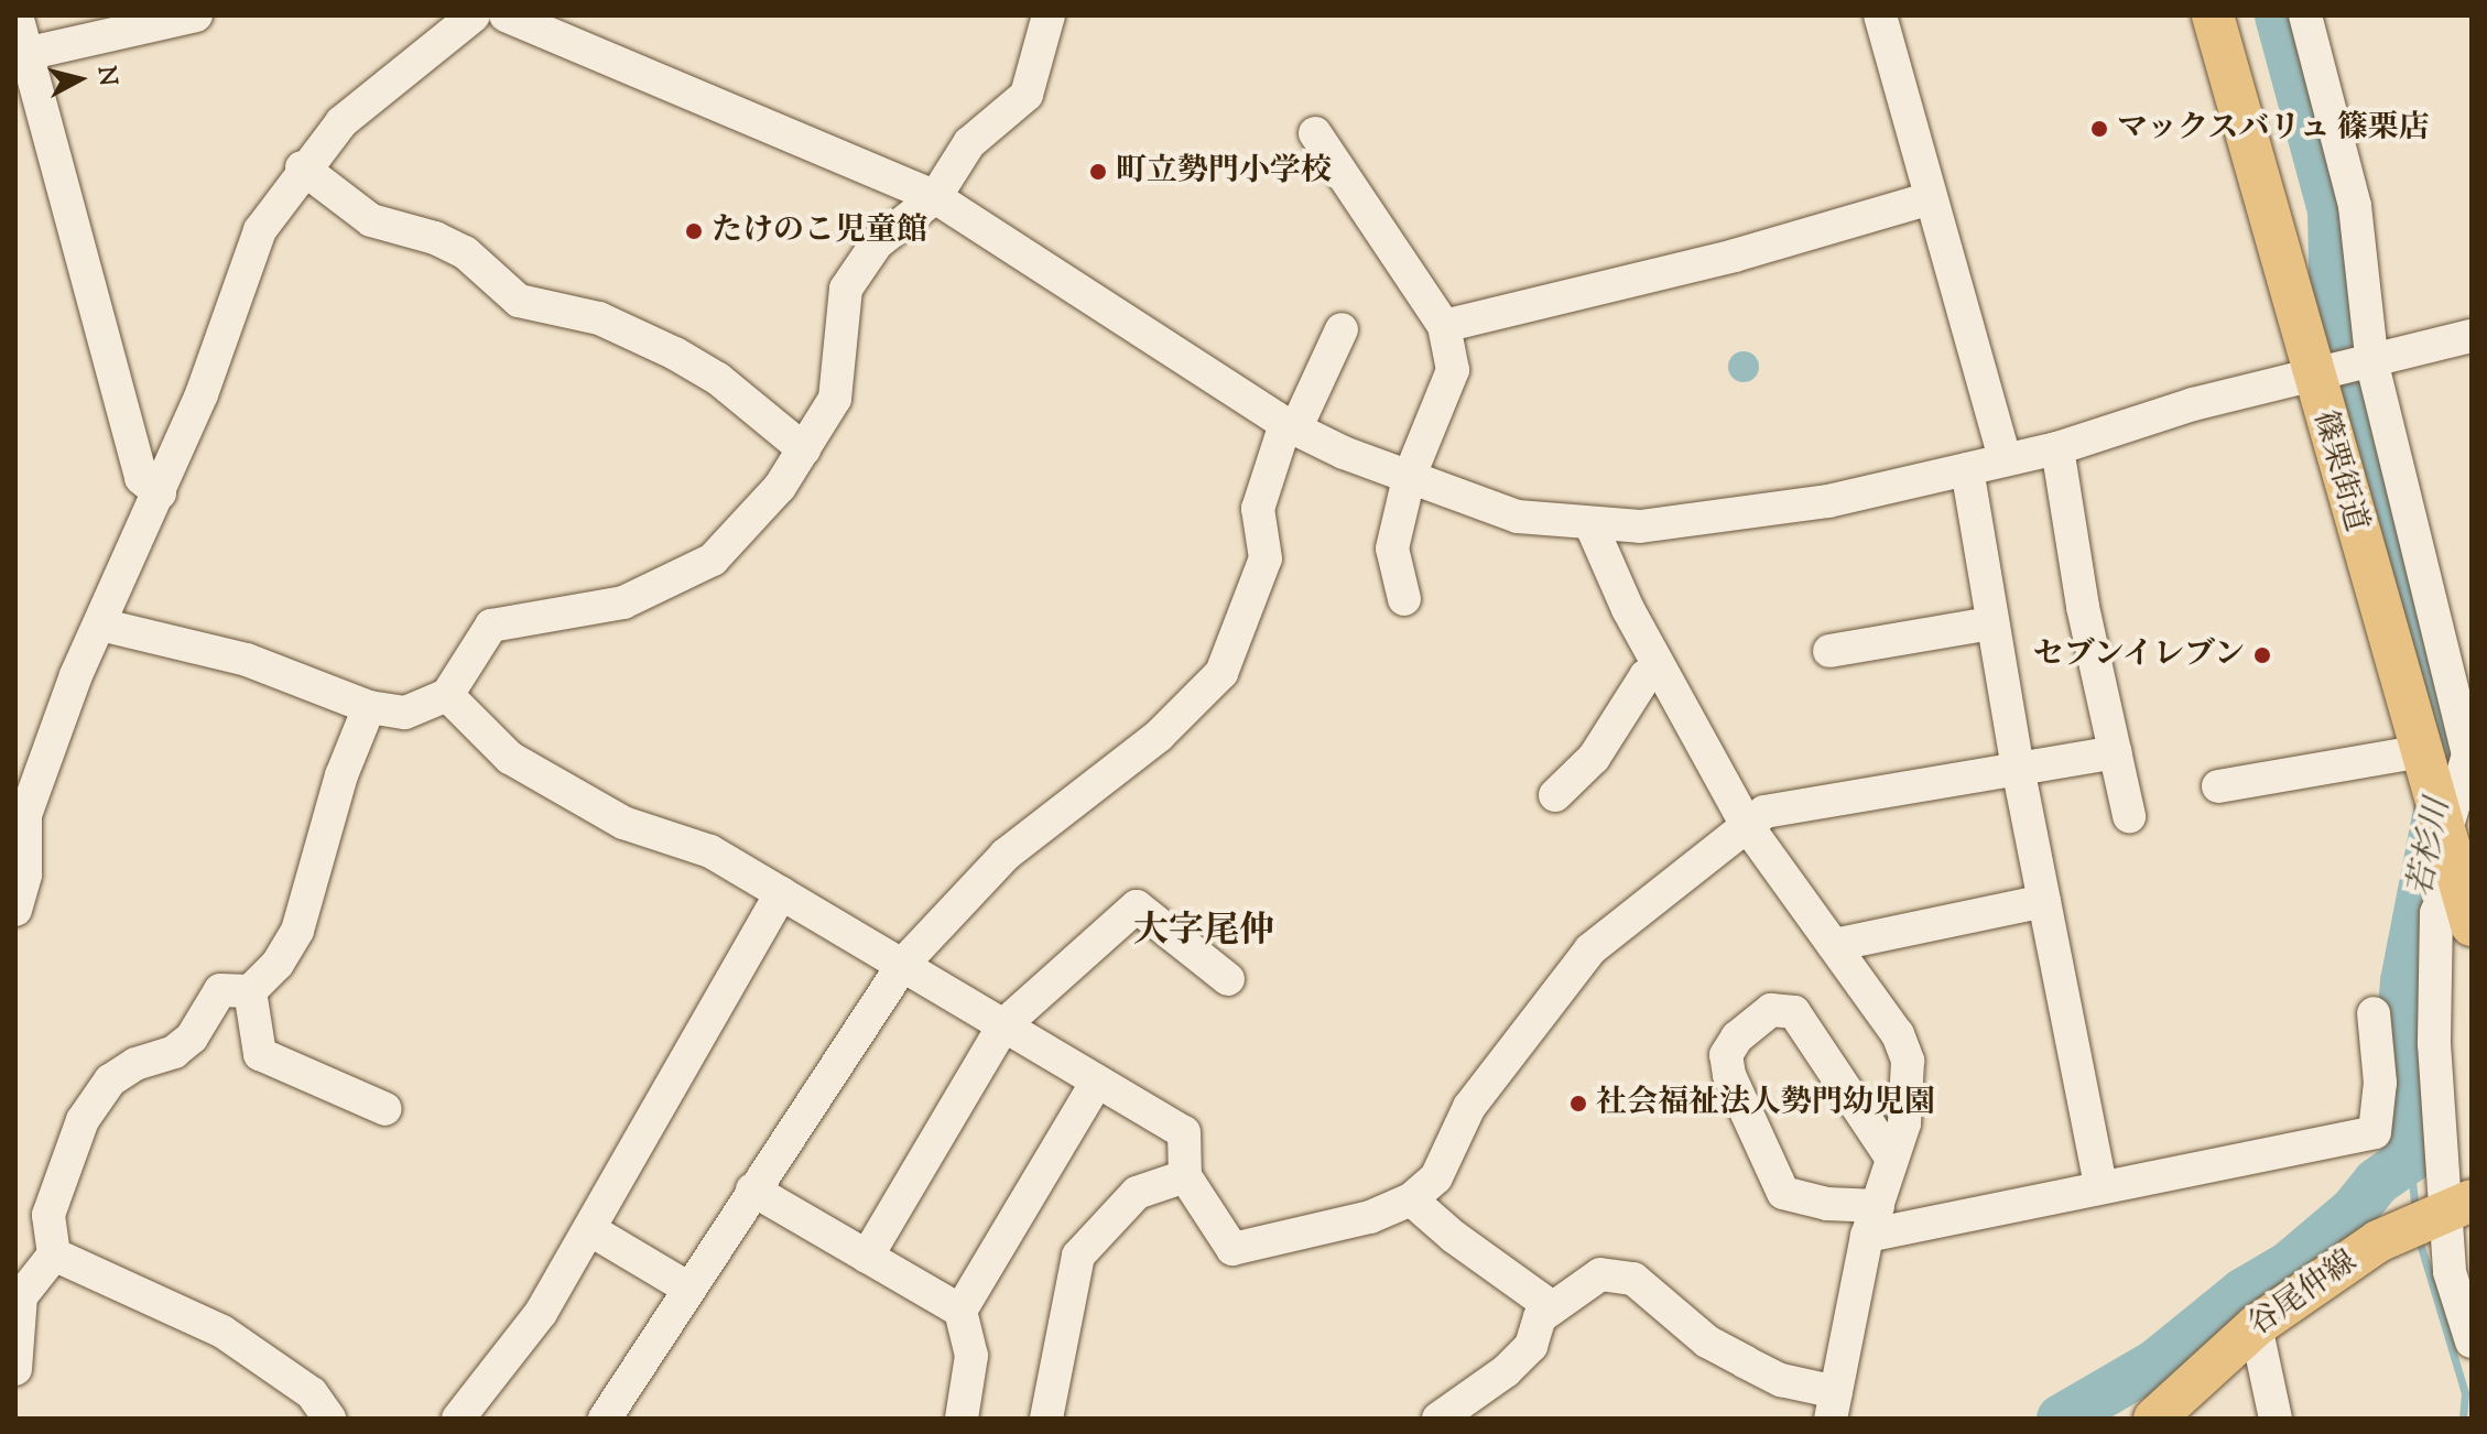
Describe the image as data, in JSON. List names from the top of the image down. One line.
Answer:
{"streets":{"main road":["篠栗街道","谷尾仲線"]},"districts":["大字尾仲"],"water":["若杉川"],"places":["マックスバリュ 篠栗店","町立勢門小学校","たけのこ児童館","セブンイレブン","社会福祉法人勢門幼児園"],"north":"right"}
